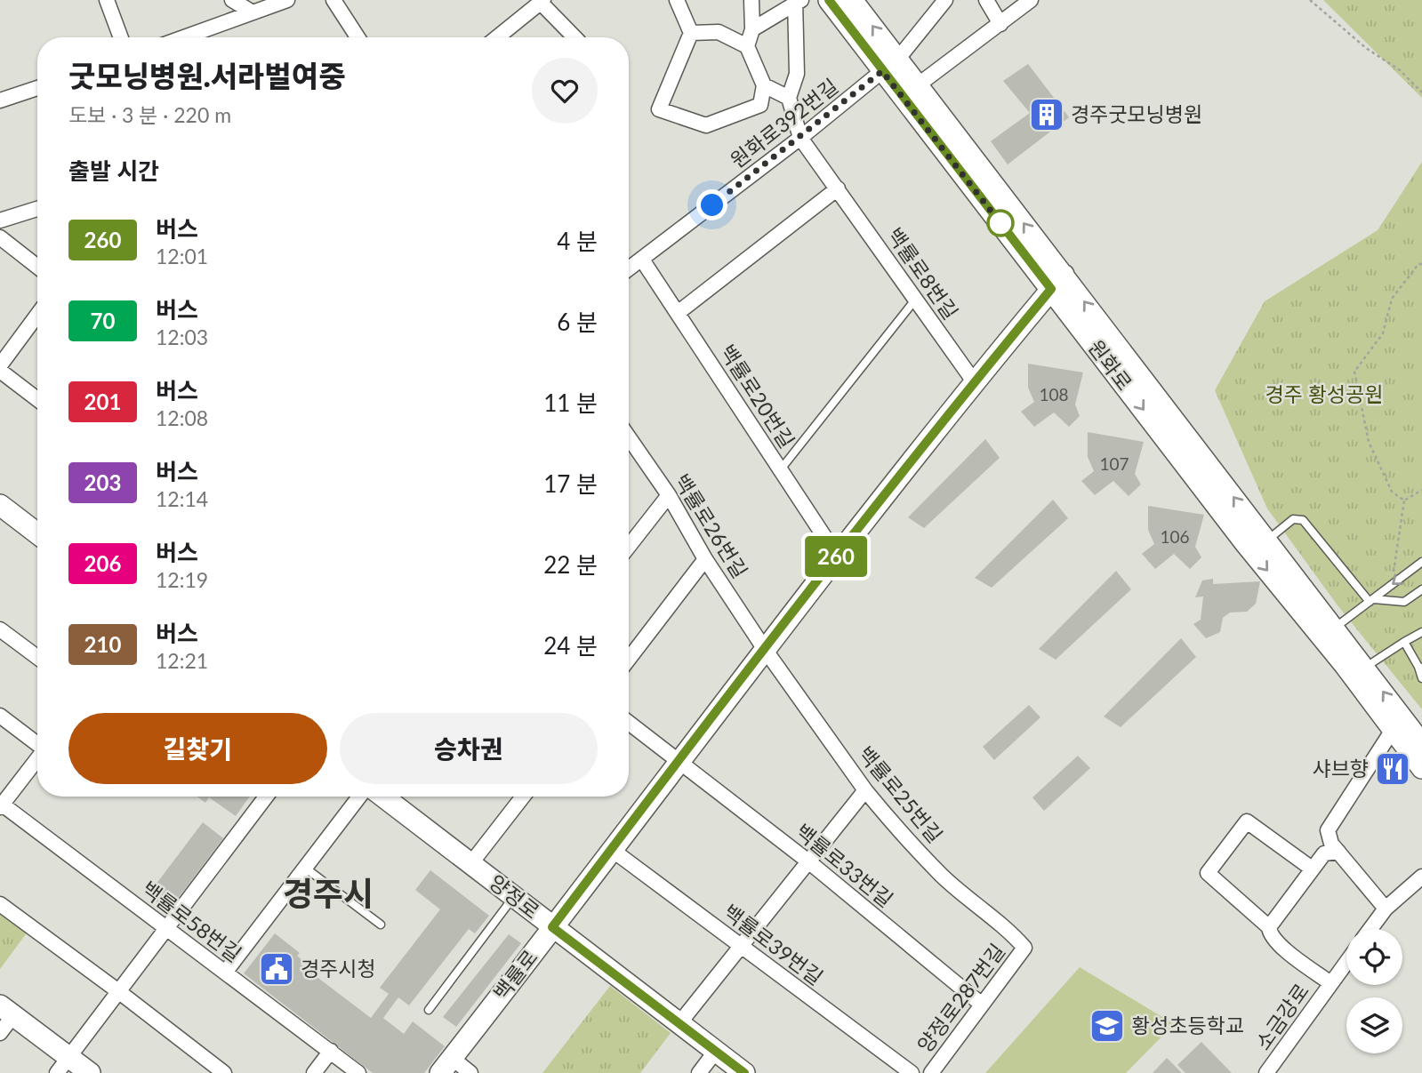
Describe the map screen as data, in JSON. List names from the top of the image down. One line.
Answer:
{"streets":{"main road":["원화로","양정로","백률로"],"street":["원화로392번길","백률로8번길","백률로20번길","백률로26번길","백률로25번길","백률로33번길","백률로58번길","백률로39번길","양정로287번길","소금강로"]},"crossings":[["원화로392번길","백률로8번길"],["원화로392번길","원화로"],["원화로392번길","백률로20번길"],["백률로8번길","백률로"],["원화로","백률로"],["백률로20번길","백률로"],["백률로26번길","백률로25번길"],["백률로26번길","백률로"],["백률로25번길","백률로"],["백률로25번길","양정로287번길"],["백률로33번길","백률로"],["백률로33번길","양정로287번길"],["양정로","백률로"],["백률로39번길","백률로"]],"districts":["경주시"],"parks":["경주 황성공원"],"places":{"building":["경주굿모닝병원"],"restaurant":["샤브향"],"public building":["경주시청"],"school or university":["황성초등학교"]},"lines":["bus line 260"],"house_numbers":["108","107","106"],"page":{"on_map":"260","heading":[["굿모닝병원.서라벌여중","도보 · 3 분 · 220 m"],"출발 시간"],"list":[{"mark":"260","name":"버스","note":"12:01","value":"4 분"},{"mark":"70","name":"버스","note":"12:03","value":"6 분"},{"mark":"201","name":"버스","note":"12:08","value":"11 분"},{"mark":"203","name":"버스","note":"12:14","value":"17 분"},{"mark":"206","name":"버스","note":"12:19","value":"22 분"},{"mark":"210","name":"버스","note":"12:21","value":"24 분"}],"buttons":["길찾기","승차권"]}}
